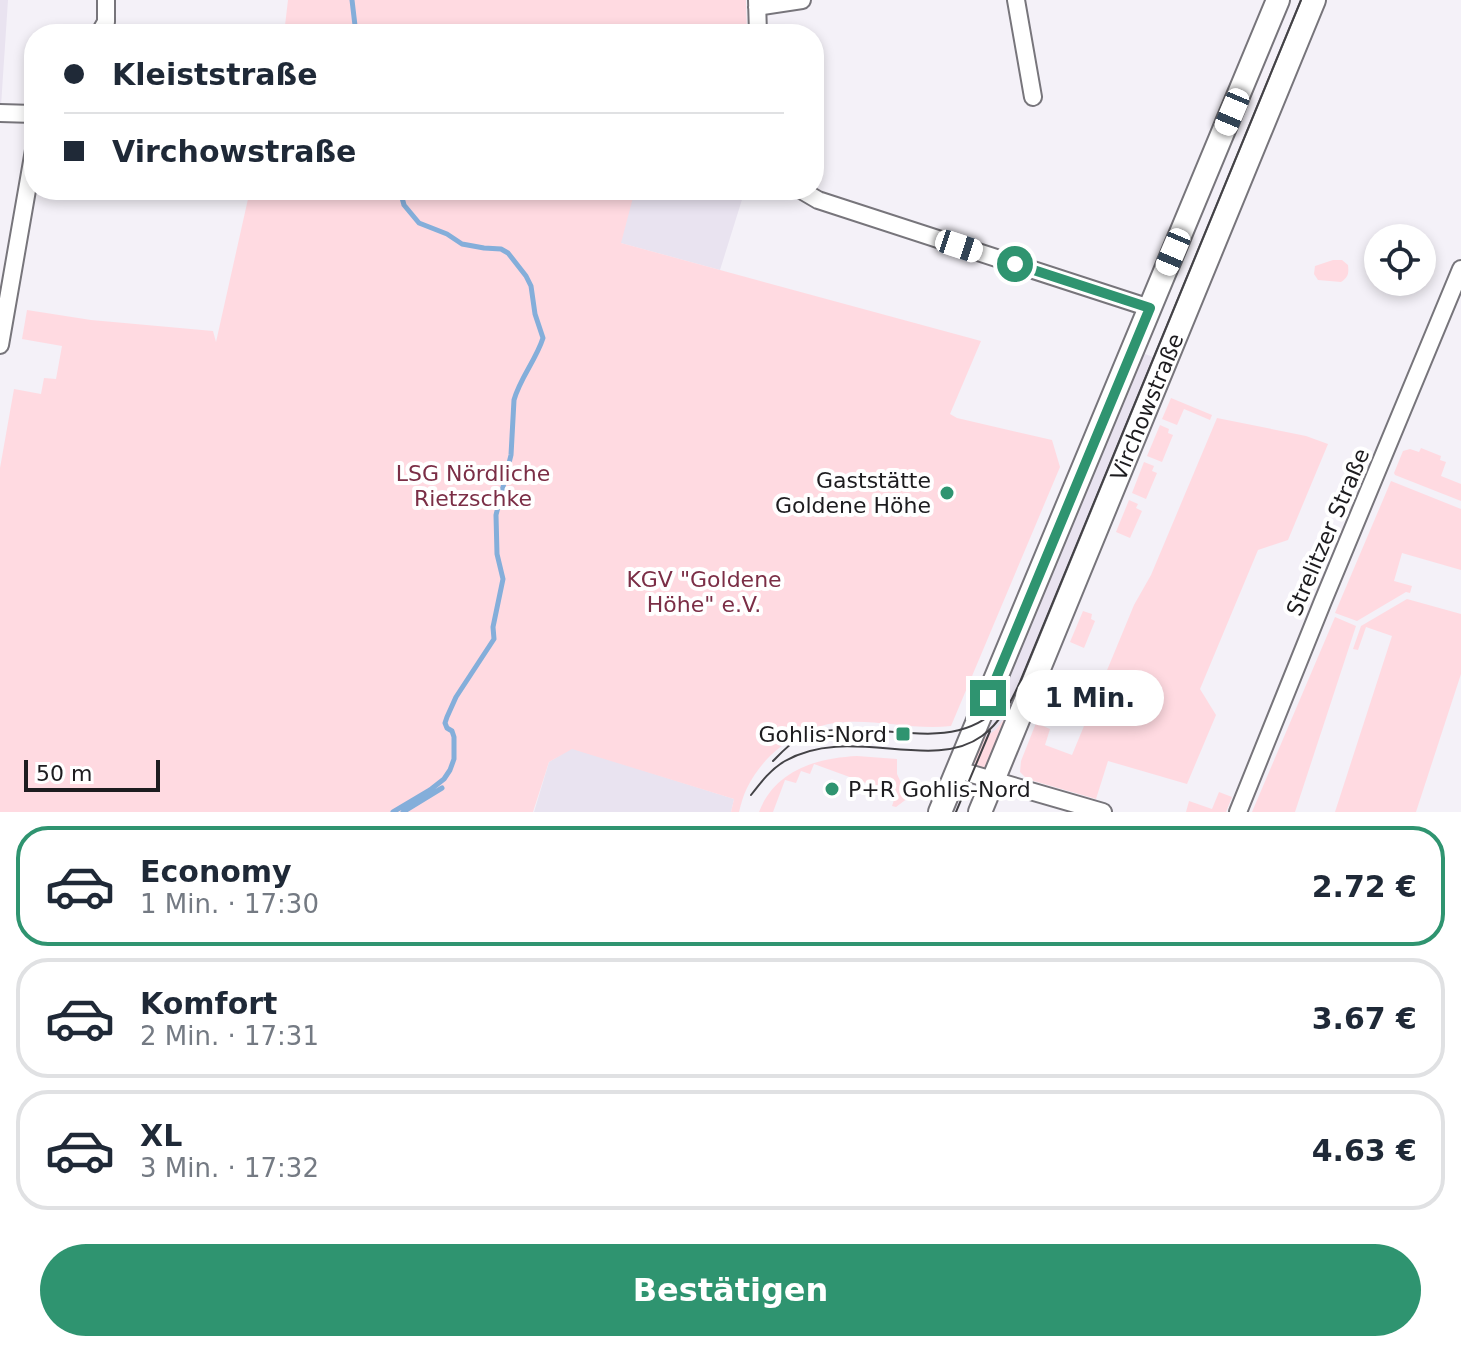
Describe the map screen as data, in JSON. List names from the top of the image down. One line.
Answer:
{"streets":{"main road":["Virchowstraße"],"street":["Strelitzer Straße"]},"parks":["LSG Nördliche Rietzschke","KGV \"Goldene Höhe\" e.V."],"places":{"other":["Gaststätte Goldene Höhe","P+R Gohlis-Nord"],"transit":["Gohlis-Nord"]},"scale_bar":"50 m","page":{"banner":["Kleiststraße","Virchowstraße"],"bubble":"1 Min.","scale":"50 m","list":[{"name":"Economy","note":"1 Min. · 17:30","value":"2.72 €"},{"name":"Komfort","note":"2 Min. · 17:31","value":"3.67 €"},{"name":"XL","note":"3 Min. · 17:32","value":"4.63 €"}],"buttons":"Bestätigen"}}
